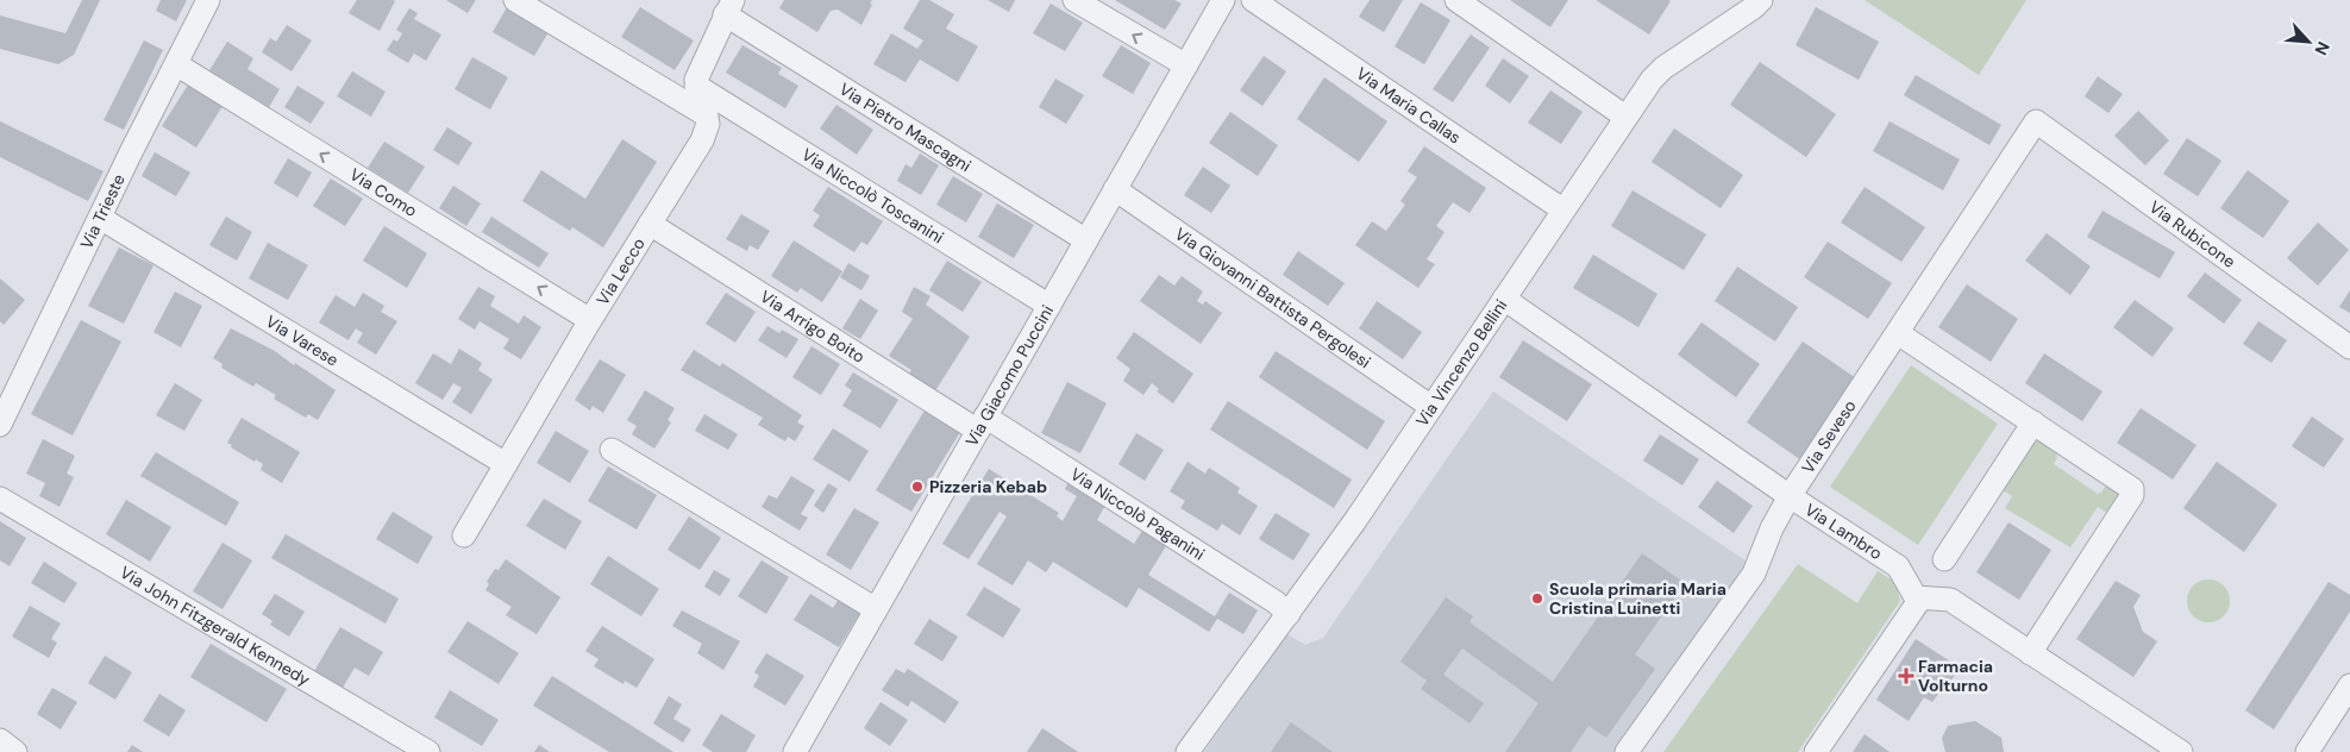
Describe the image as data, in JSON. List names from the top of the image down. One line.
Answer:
{"streets":{"street":["Via Maria Callas","Via Pietro Mascagni","Via Como","Via Niccolò Toscanini","Via Trieste","Via Rubicone","Via Lecco","Via Giovanni Battista Pergolesi","Via Arrigo Boito","Via Varese","Via Vincenzo Bellini","Via Giacomo Puccini","Via Seveso","Via Niccolò Paganini","Via Lambro","Via John Fitzgerald Kennedy"]},"crossings":[["Via Maria Callas","Via Vincenzo Bellini"],["Via Pietro Mascagni","Via Giacomo Puccini"],["Via Como","Via Trieste"],["Via Como","Via Lecco"],["Via Niccolò Toscanini","Via Giacomo Puccini"],["Via Trieste","Via Varese"],["Via Rubicone","Via Seveso"],["Via Lecco","Via Arrigo Boito"],["Via Lecco","Via Varese"],["Via Giovanni Battista Pergolesi","Via Vincenzo Bellini"],["Via Giovanni Battista Pergolesi","Via Giacomo Puccini"],["Via Arrigo Boito","Via Giacomo Puccini"],["Via Arrigo Boito","Via Niccolò Paganini"],["Via Vincenzo Bellini","Via Niccolò Paganini"],["Via Vincenzo Bellini","Via Lambro"],["Via Giacomo Puccini","Via Niccolò Paganini"],["Via Seveso","Via Lambro"]],"one_way":["Via Como"],"places":{"other":["Pizzeria Kebab","Scuola primaria Maria Cristina Luinetti"],"health":["Farmacia Volturno"]},"north":"bottom right"}
